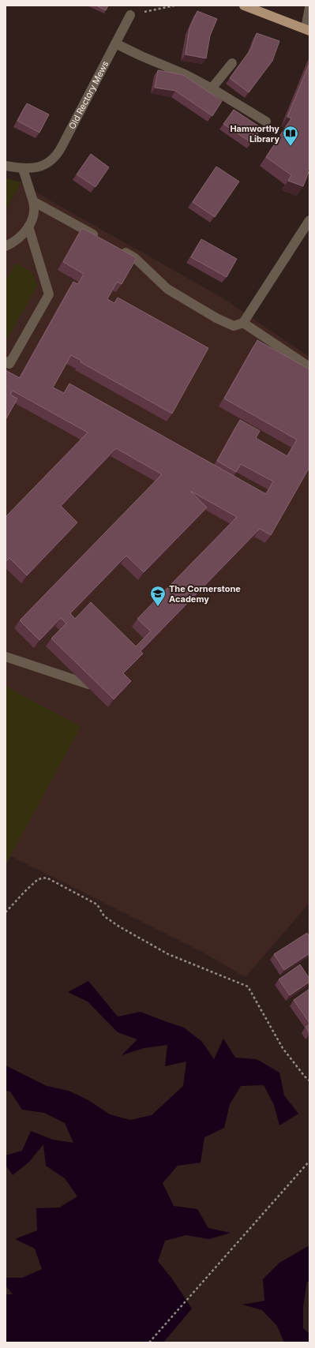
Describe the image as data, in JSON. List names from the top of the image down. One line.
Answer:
{"streets":{"street":["Old Rectory Mews"]},"places":{"library":["Hamworthy Library"],"school or university":["The Cornerstone Academy"]}}
